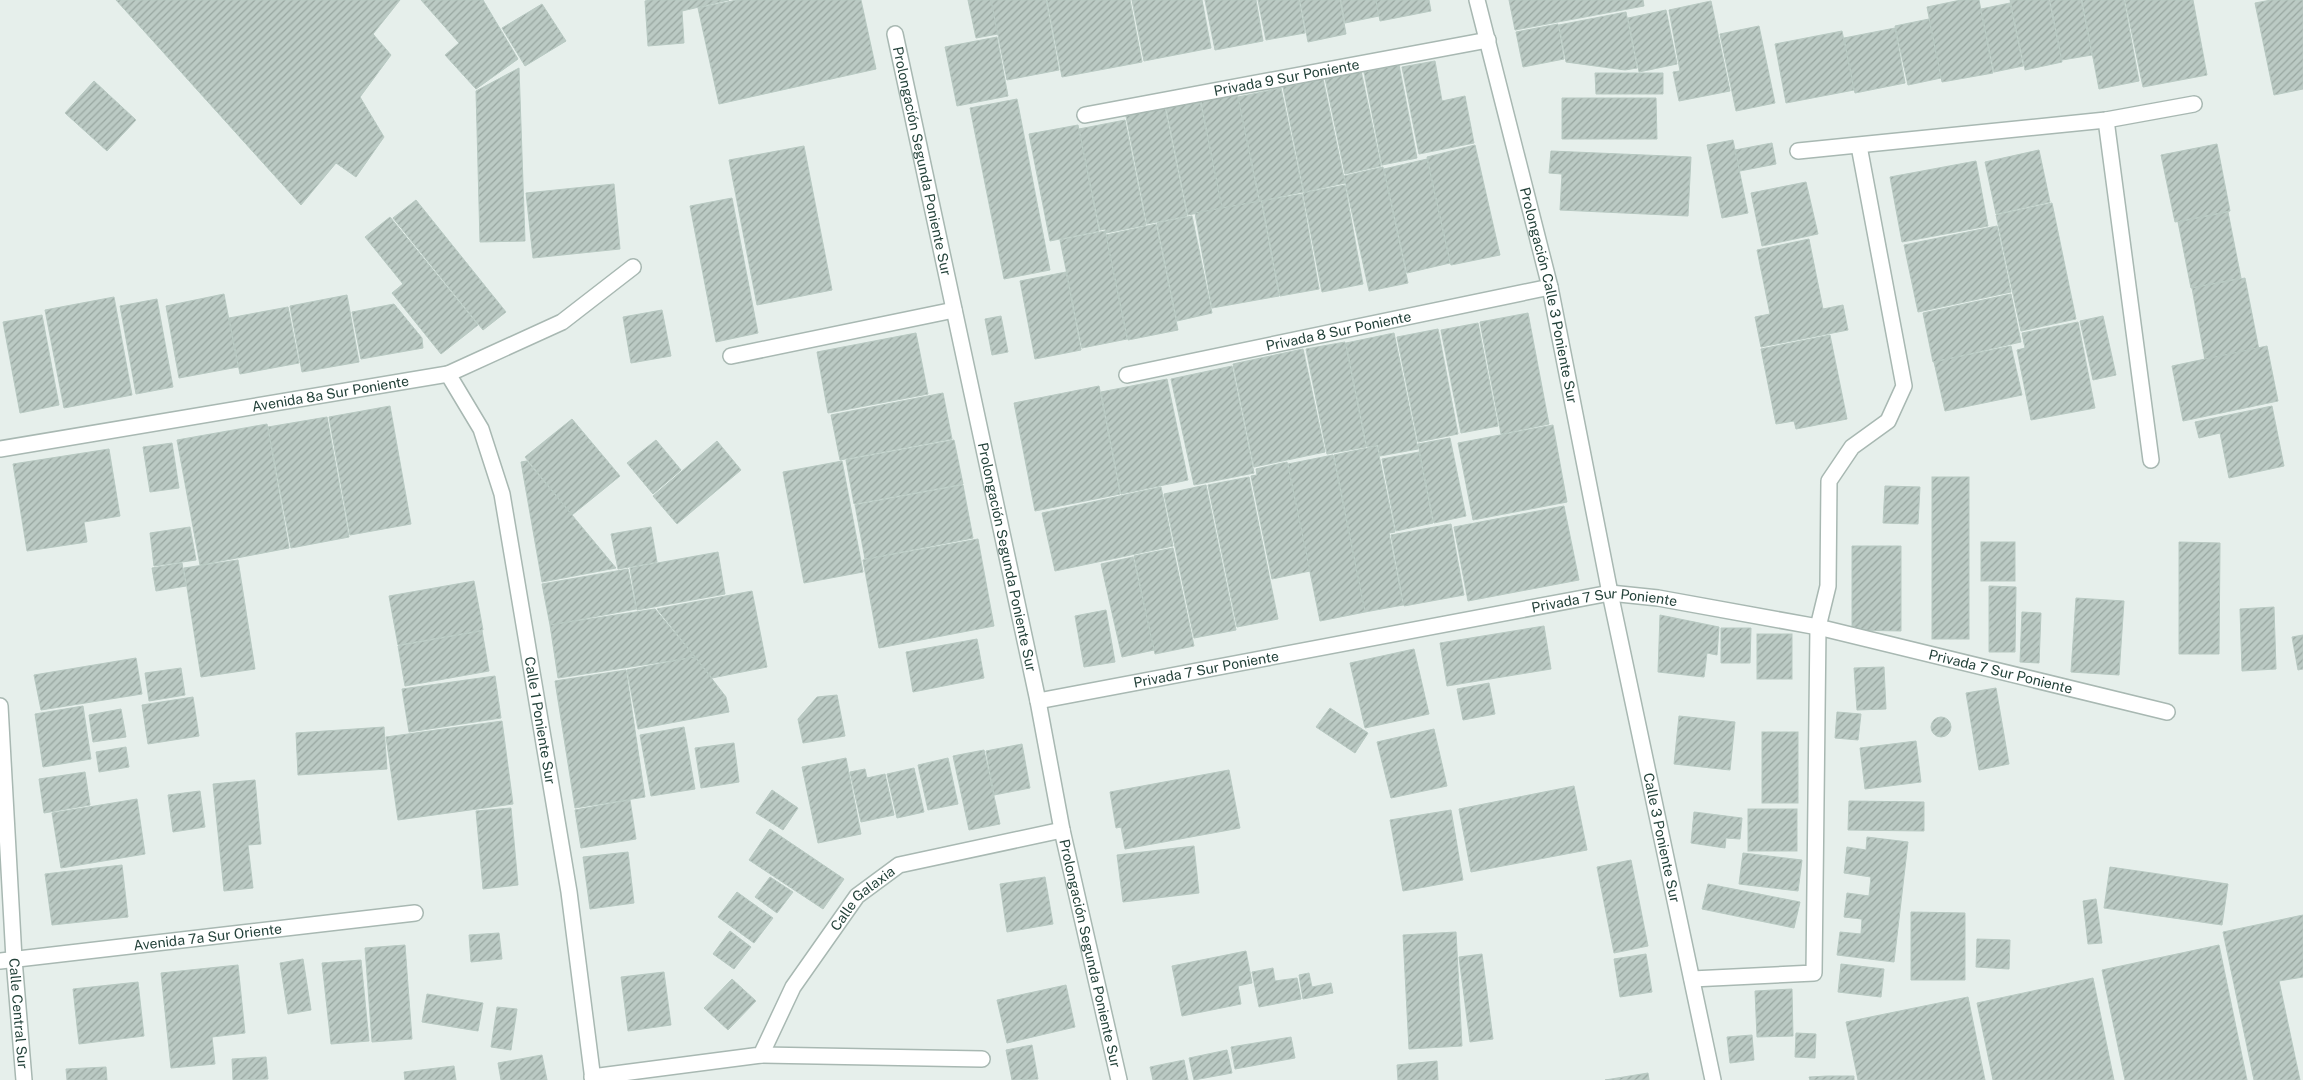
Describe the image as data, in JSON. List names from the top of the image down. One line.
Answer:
{"streets":{"street":["Privada 9 Sur Poniente","Prolongación Segunda Poniente Sur","Prolongación Calle 3 Poniente Sur","Privada 8 Sur Poniente","Avenida 8a Sur Poniente","Privada 7 Sur Poniente","Calle 1 Poniente Sur","Calle 3 Poniente Sur","Calle Galaxia","Avenida 7a Sur Oriente","Calle Central Sur"]},"crossings":[["Privada 9 Sur Poniente","Prolongación Calle 3 Poniente Sur"],["Prolongación Segunda Poniente Sur","Privada 7 Sur Poniente"],["Prolongación Segunda Poniente Sur","Calle Galaxia"],["Prolongación Calle 3 Poniente Sur","Privada 8 Sur Poniente"],["Prolongación Calle 3 Poniente Sur","Privada 7 Sur Poniente"],["Prolongación Calle 3 Poniente Sur","Calle 3 Poniente Sur"],["Avenida 8a Sur Poniente","Calle 1 Poniente Sur"],["Privada 7 Sur Poniente","Calle 3 Poniente Sur"],["Avenida 7a Sur Oriente","Calle Central Sur"]]}
